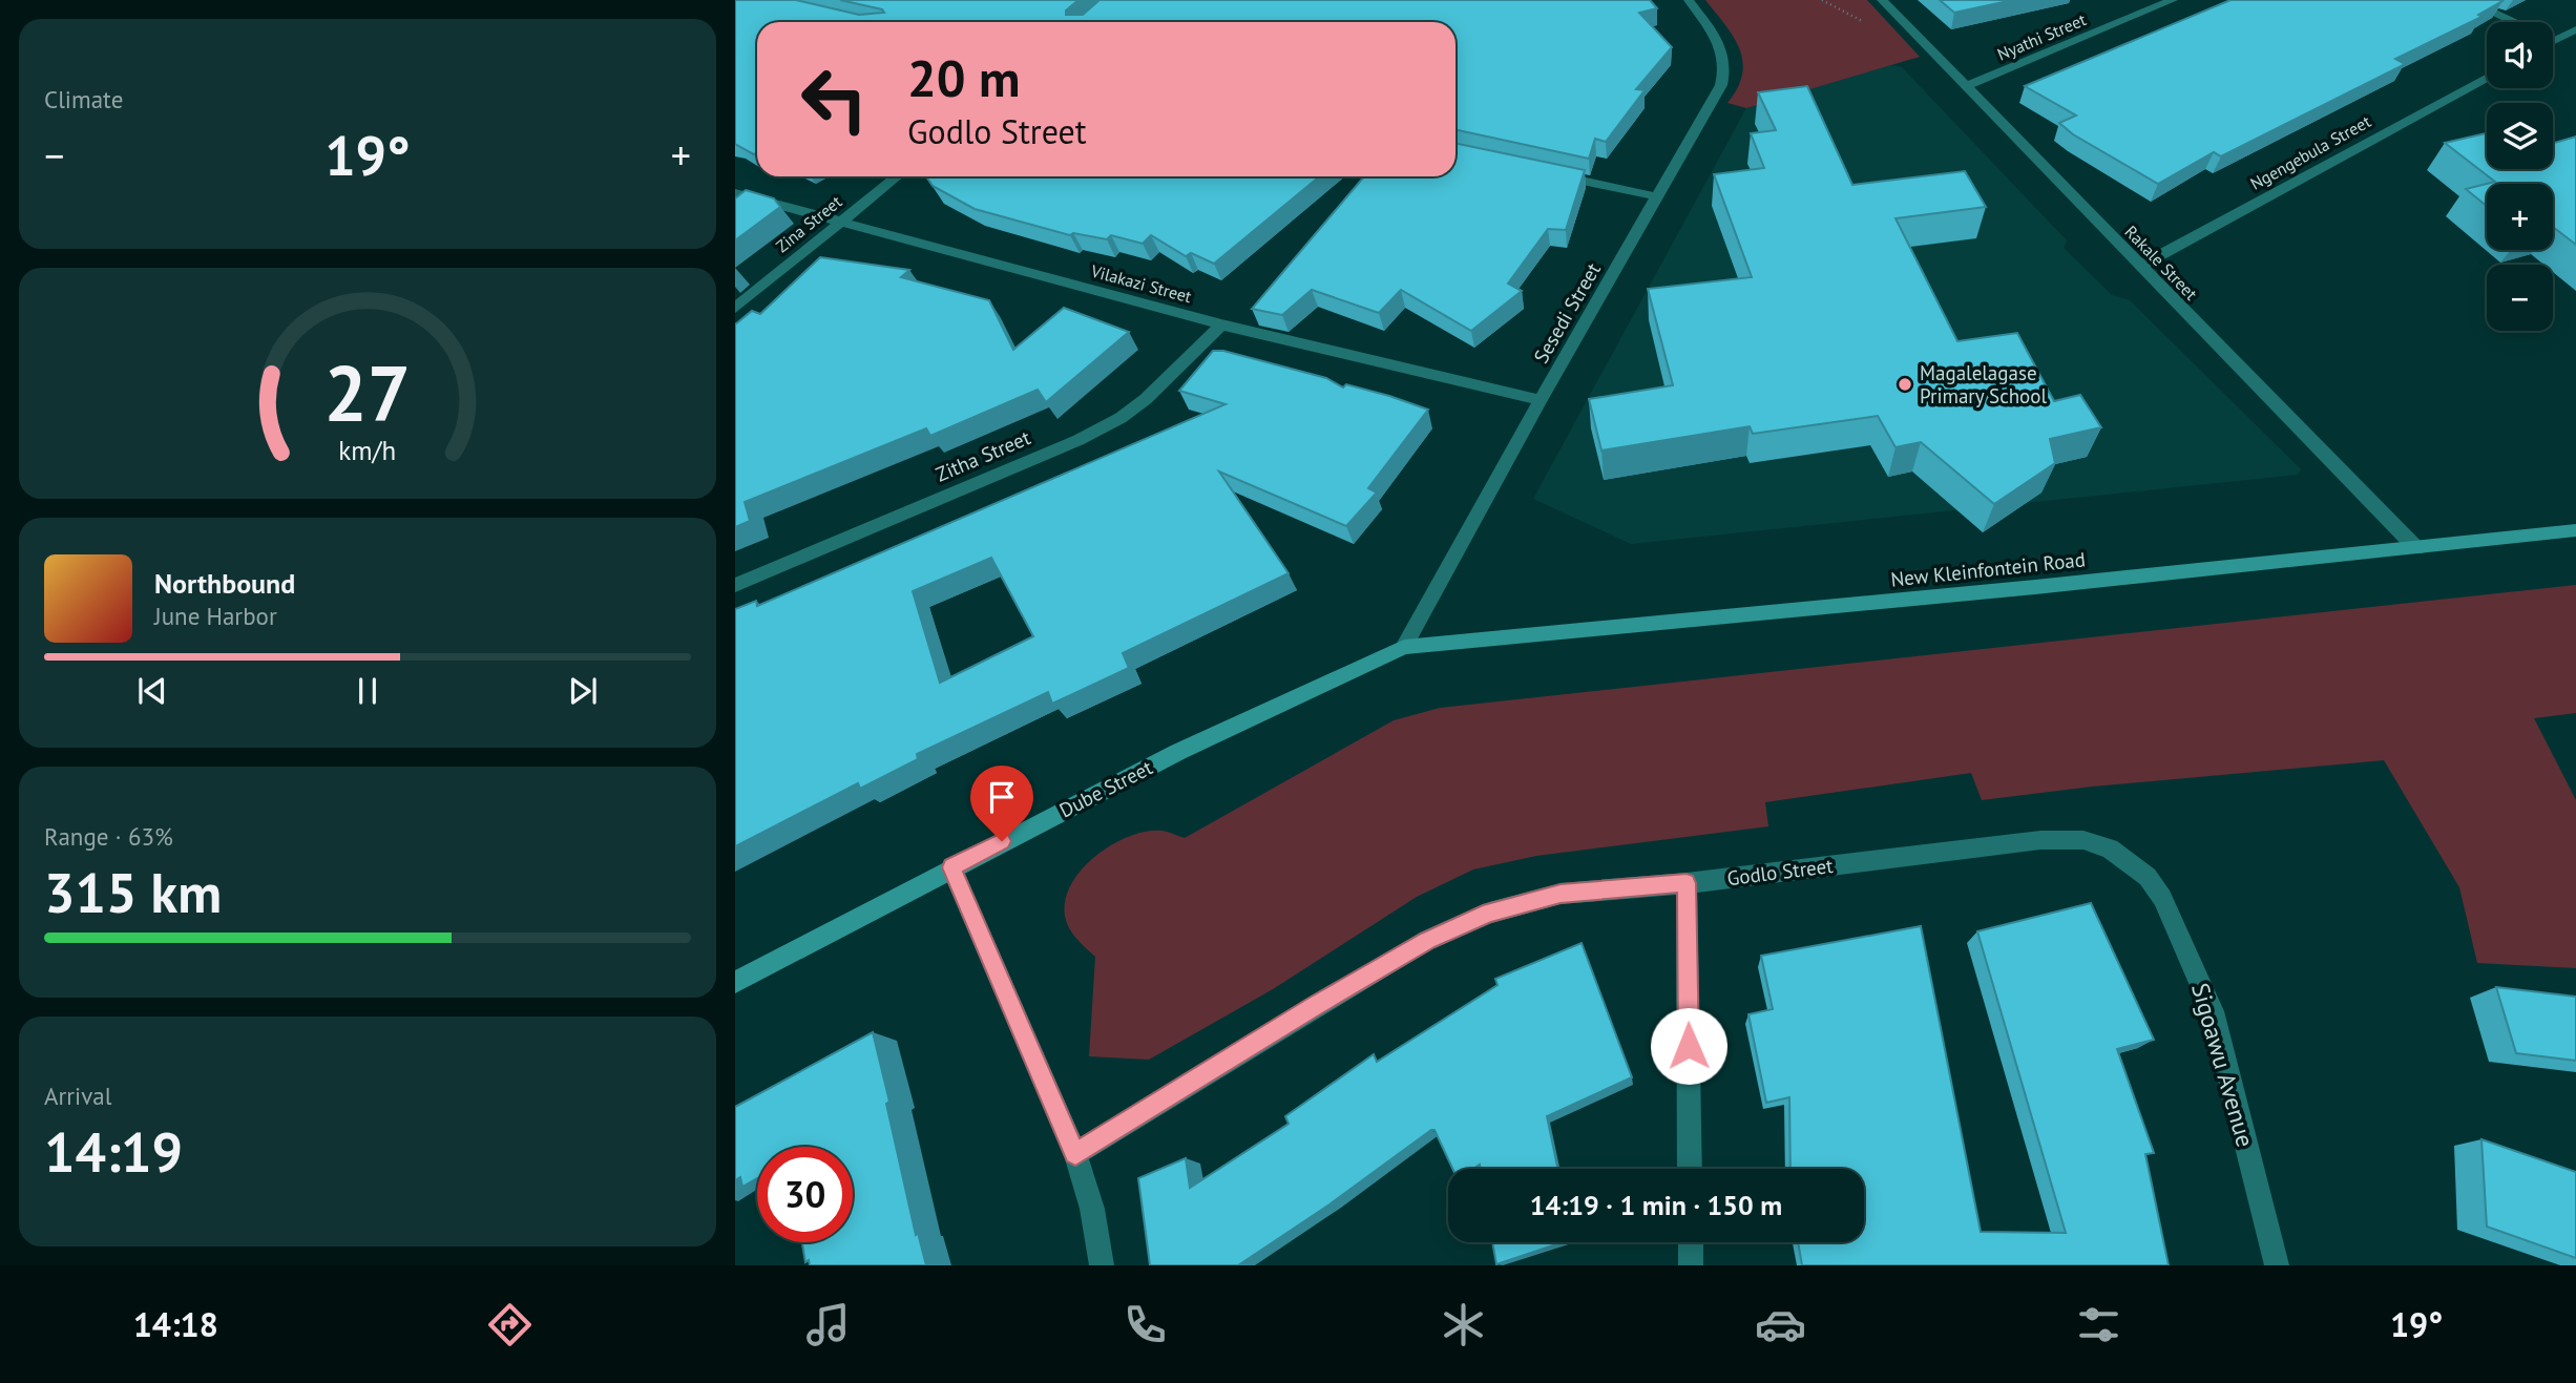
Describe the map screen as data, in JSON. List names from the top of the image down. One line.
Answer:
{"streets":{"street":["Nyathi Street","Ngengebula Street","Zina Street","Rakale Street","Vilakazi Street","Sesedi Street","Zitha Street","New Kleinfontein Road","Dube Street","Godlo Street","Sigoawu Avenue"]},"crossings":[["Nyathi Street","Rakale Street"],["Ngengebula Street","Rakale Street"],["Zina Street","Vilakazi Street"],["Rakale Street","New Kleinfontein Road"],["Vilakazi Street","Sesedi Street"],["Vilakazi Street","Zitha Street"],["Sesedi Street","New Kleinfontein Road"],["Sesedi Street","Dube Street"],["New Kleinfontein Road","Dube Street"],["Godlo Street","Sigoawu Avenue"]],"places":["Magalelagase Primary School"],"page":{"tile":["Climate",["Range · 63%","315 km"],["Arrival","14:19"]],"map_buttons":["+","−"],"turn":["20 m","Godlo Street"],"heat":["−","19°","+"],"song":["Northbound","June Harbor"],"limit":"30","trip":"14:19 · 1 min · 150 m","tabs":["14:18","19°"],"gauge":["27","km/h"]}}
